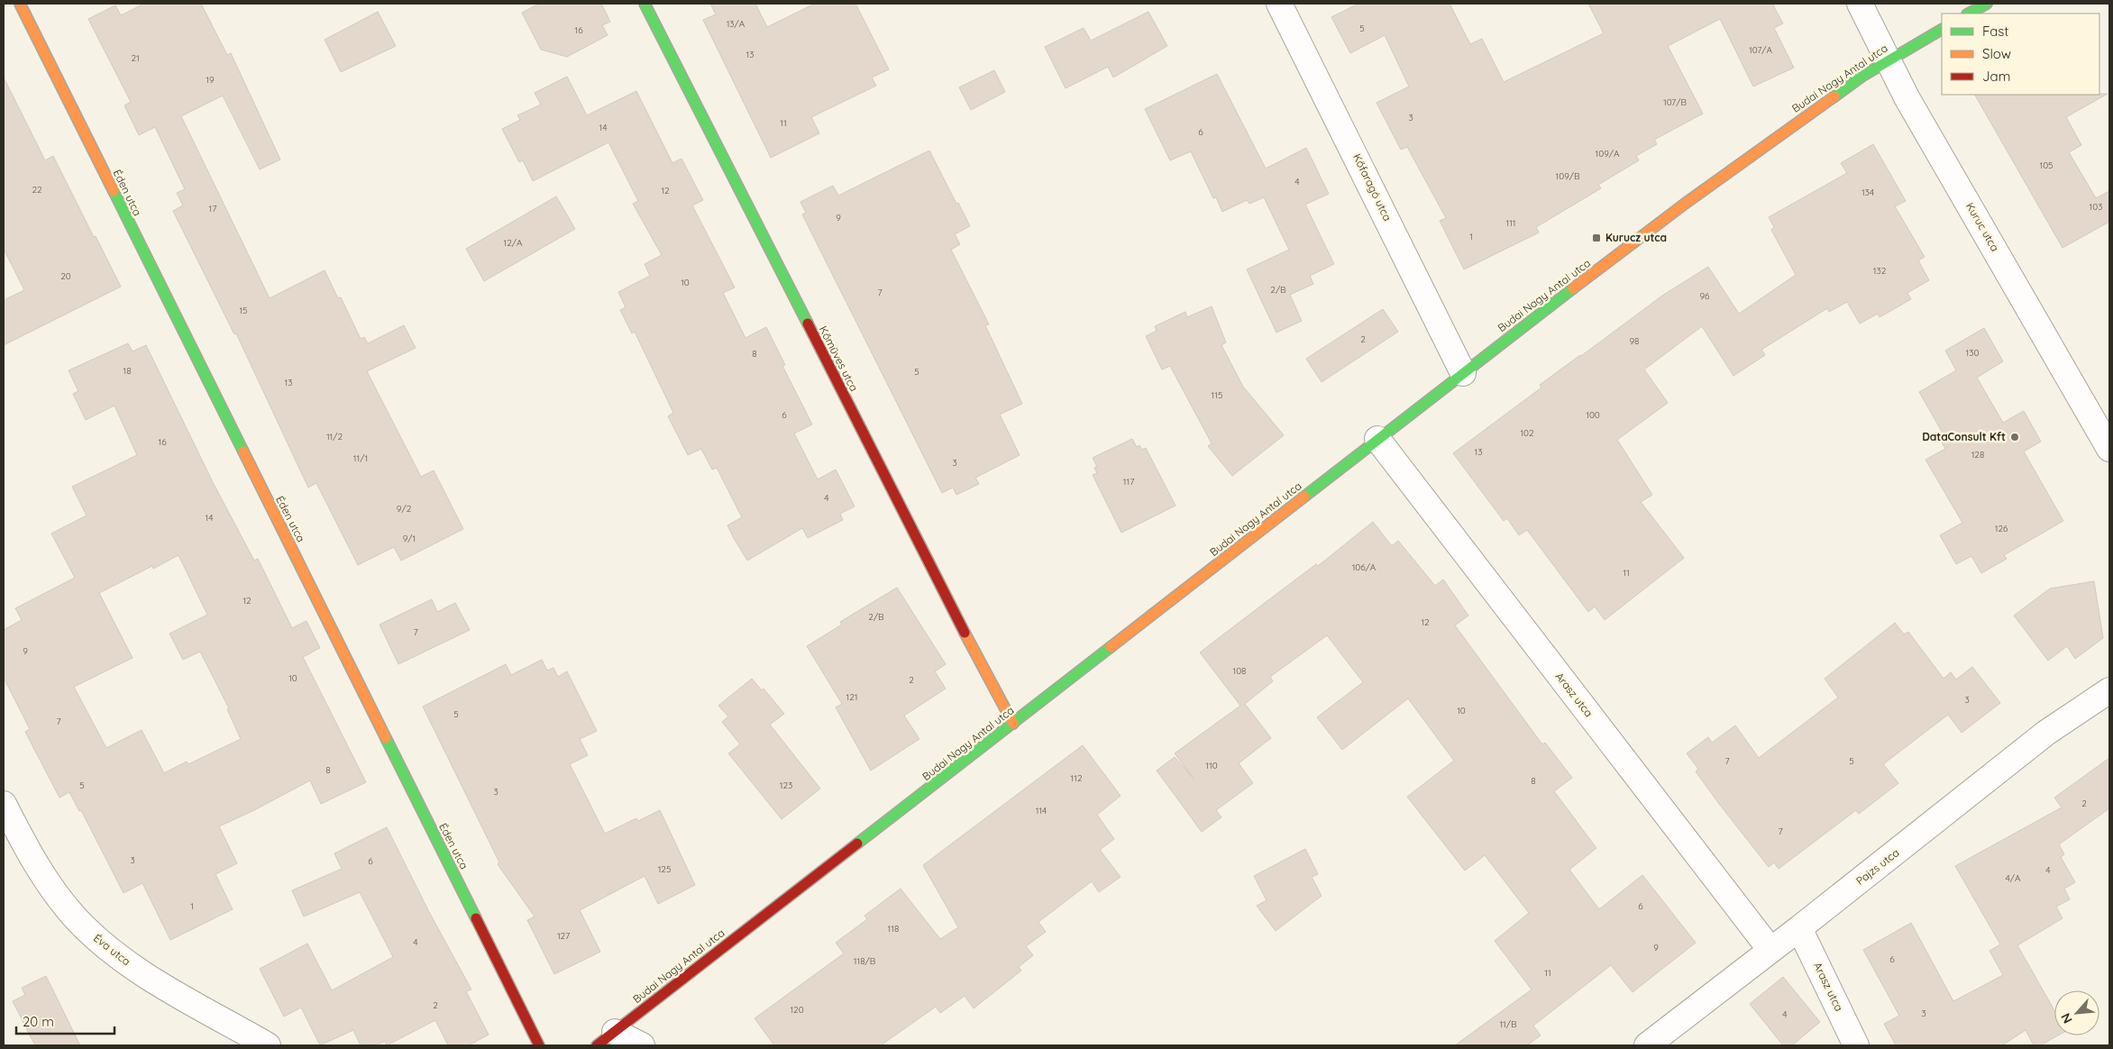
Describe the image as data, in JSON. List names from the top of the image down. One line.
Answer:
{"streets":{"street":["Budai Nagy Antal utca","Kőfaragó utca","Éden utca","Kuruc utca","Kőműves utca","Arasz utca","Pajzs utca","Éva utca"]},"crossings":[["Budai Nagy Antal utca","Kőfaragó utca"],["Budai Nagy Antal utca","Kuruc utca"],["Budai Nagy Antal utca","Kőműves utca"],["Budai Nagy Antal utca","Arasz utca"],["Arasz utca","Pajzs utca"]],"places":{"transit":["Kurucz utca"],"other":["DataConsult Kft"]},"house_numbers":["13/A","5","16","107/A","13","21","19","107/B","3","11","14","6","109/A","105","109/B","4","22","12","134","103","17","9","111","1","12/A","132","20","10","2/B","7","96","15","2","98","130","8","18","5","13","115","6","100","102","11/2","16","13","128","11/1","3","117","4","9/2","14","126","9/1","106/A","11","12","2/B","12","7","9","108","10","2","121","3","10","5","7","7","5","110","8","112","8","5","123","3","2","114","7","3","6","125","4","4/A","1","6","118","127","4","9","6","118/B","11","2","120","3","4","11/B"],"legend":["Fast","Slow","Jam"],"scale_bar":"20 m","north":"bottom left"}
